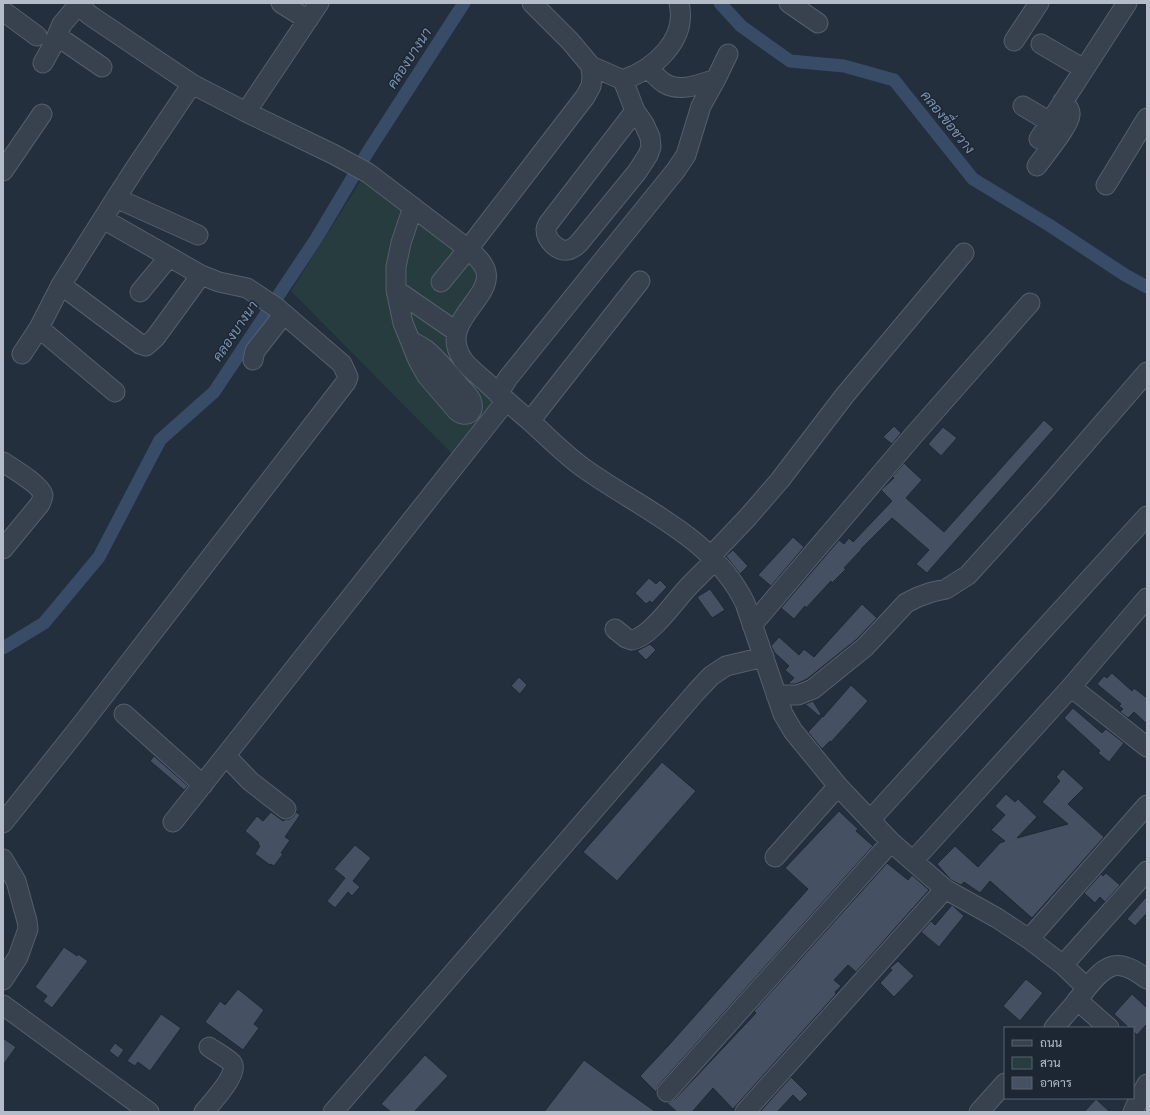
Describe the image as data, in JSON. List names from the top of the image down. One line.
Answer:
{"water":["คลองบางนา","คลองขื่อขวาง"],"legend":["ถนน","สวน","อาคาร"]}
